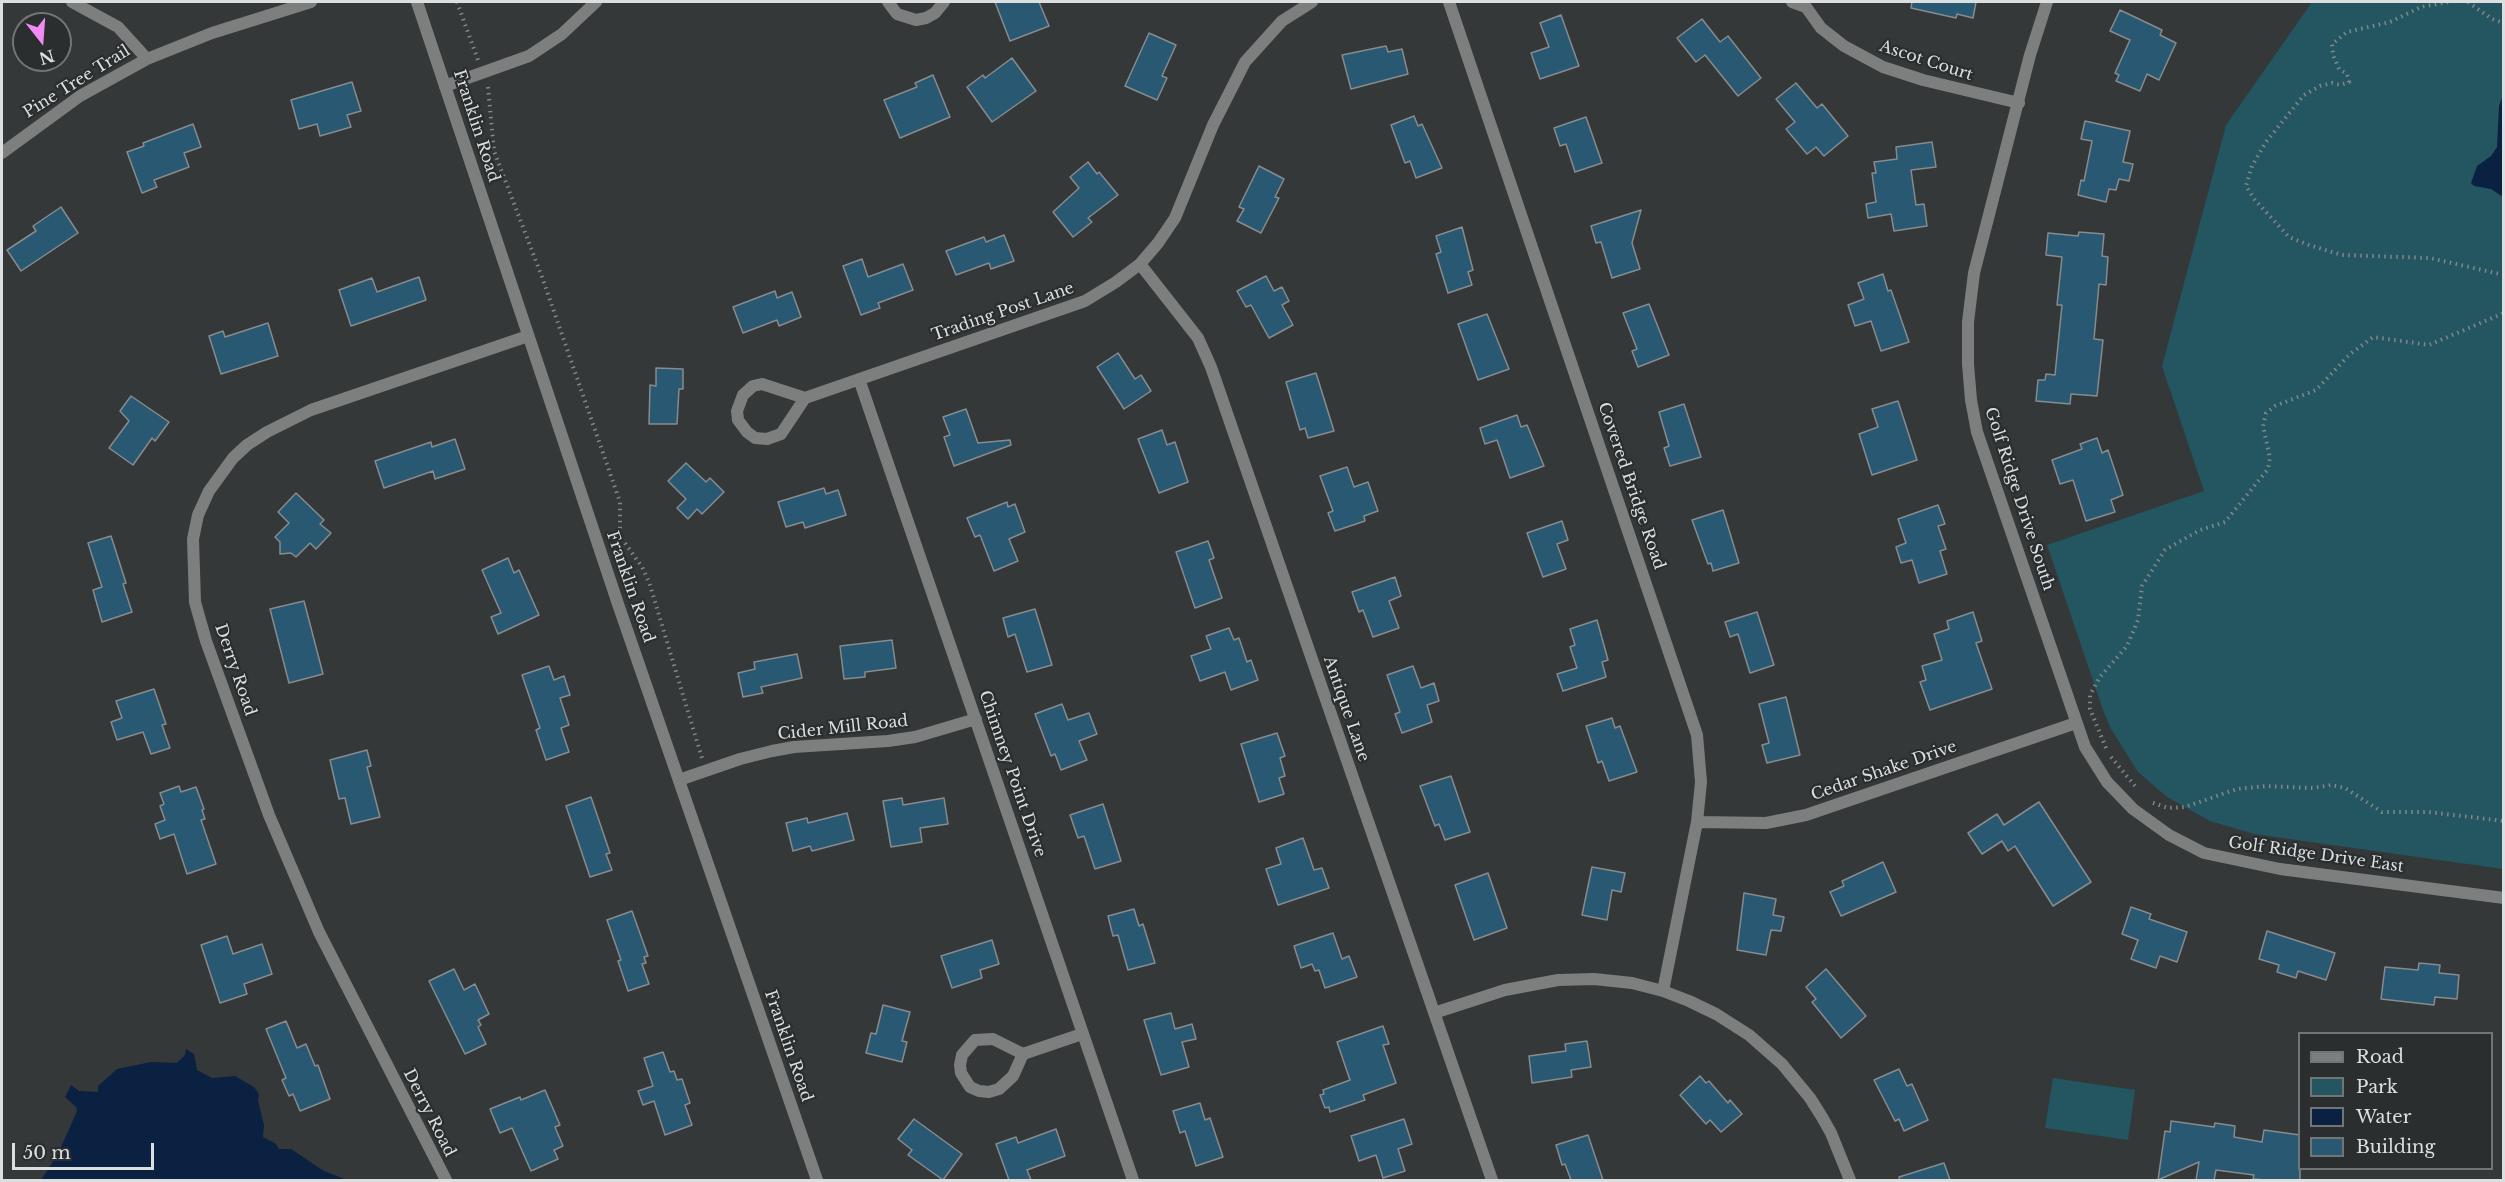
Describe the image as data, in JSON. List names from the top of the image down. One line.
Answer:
{"streets":{"street":["Ascot Court","Pine Tree Trail","Franklin Road","Trading Post Lane","Covered Bridge Road","Golf Ridge Drive South","Derry Road","Antique Lane","Cider Mill Road","Cedar Shake Drive","Chimney Point Drive","Golf Ridge Drive East"]},"crossings":[["Ascot Court","Golf Ridge Drive South"],["Franklin Road","Derry Road"],["Franklin Road","Cider Mill Road"],["Trading Post Lane","Antique Lane"],["Trading Post Lane","Chimney Point Drive"],["Covered Bridge Road","Cedar Shake Drive"],["Golf Ridge Drive South","Cedar Shake Drive"],["Golf Ridge Drive South","Golf Ridge Drive East"],["Cider Mill Road","Chimney Point Drive"],["Cedar Shake Drive","Golf Ridge Drive East"]],"legend":["Road","Park","Water","Building"],"scale_bar":"50 m","north":"bottom"}
